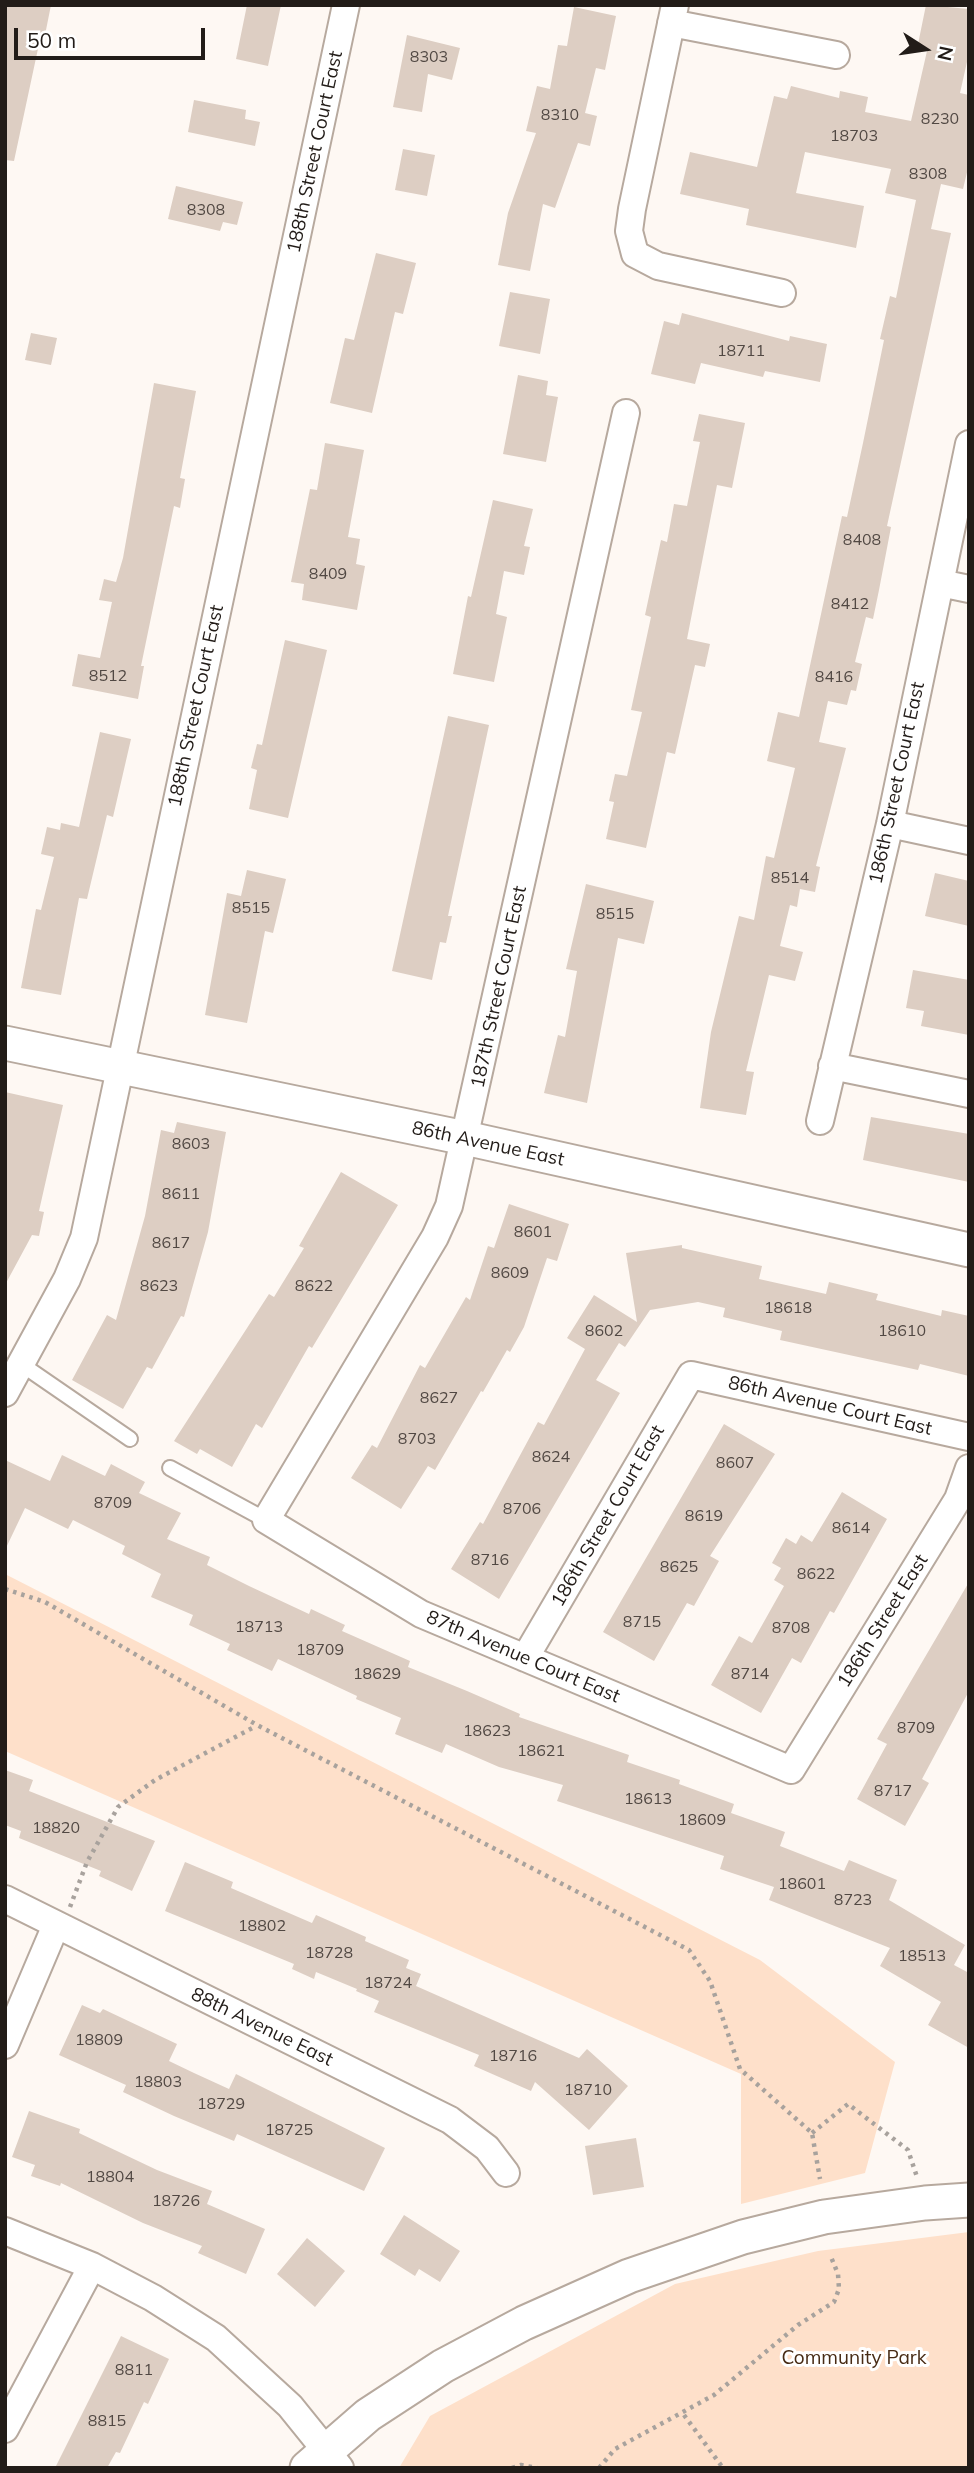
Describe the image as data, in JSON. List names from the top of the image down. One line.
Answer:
{"streets":{"street":["188th Street Court East","186th Street Court East","187th Street Court East","86th Avenue East","86th Avenue Court East","186th Street East","87th Avenue Court East","88th Avenue East"]},"crossings":[["188th Street Court East","86th Avenue East"],["186th Street Court East","86th Avenue Court East"],["186th Street Court East","87th Avenue Court East"],["187th Street Court East","86th Avenue East"],["187th Street Court East","87th Avenue Court East"],["186th Street East","87th Avenue Court East"]],"parks":["Community Park"],"house_numbers":["8303","8310","8230","18703","8308","8308","18711","8408","8409","8412","8512","8416","8514","8515","8515","8603","8611","8601","8617","8609","8623","8622","18618","8602","18610","8627","8703","8624","8607","8709","8706","8619","8614","8716","8625","8622","8715","18713","8708","18709","18629","8714","8709","18623","18621","8717","18613","18609","18820","18601","8723","18802","18728","18513","18724","18809","18716","18803","18710","18729","18725","18804","18726","8811","8815"],"scale_bar":"50 m","north":"right"}
